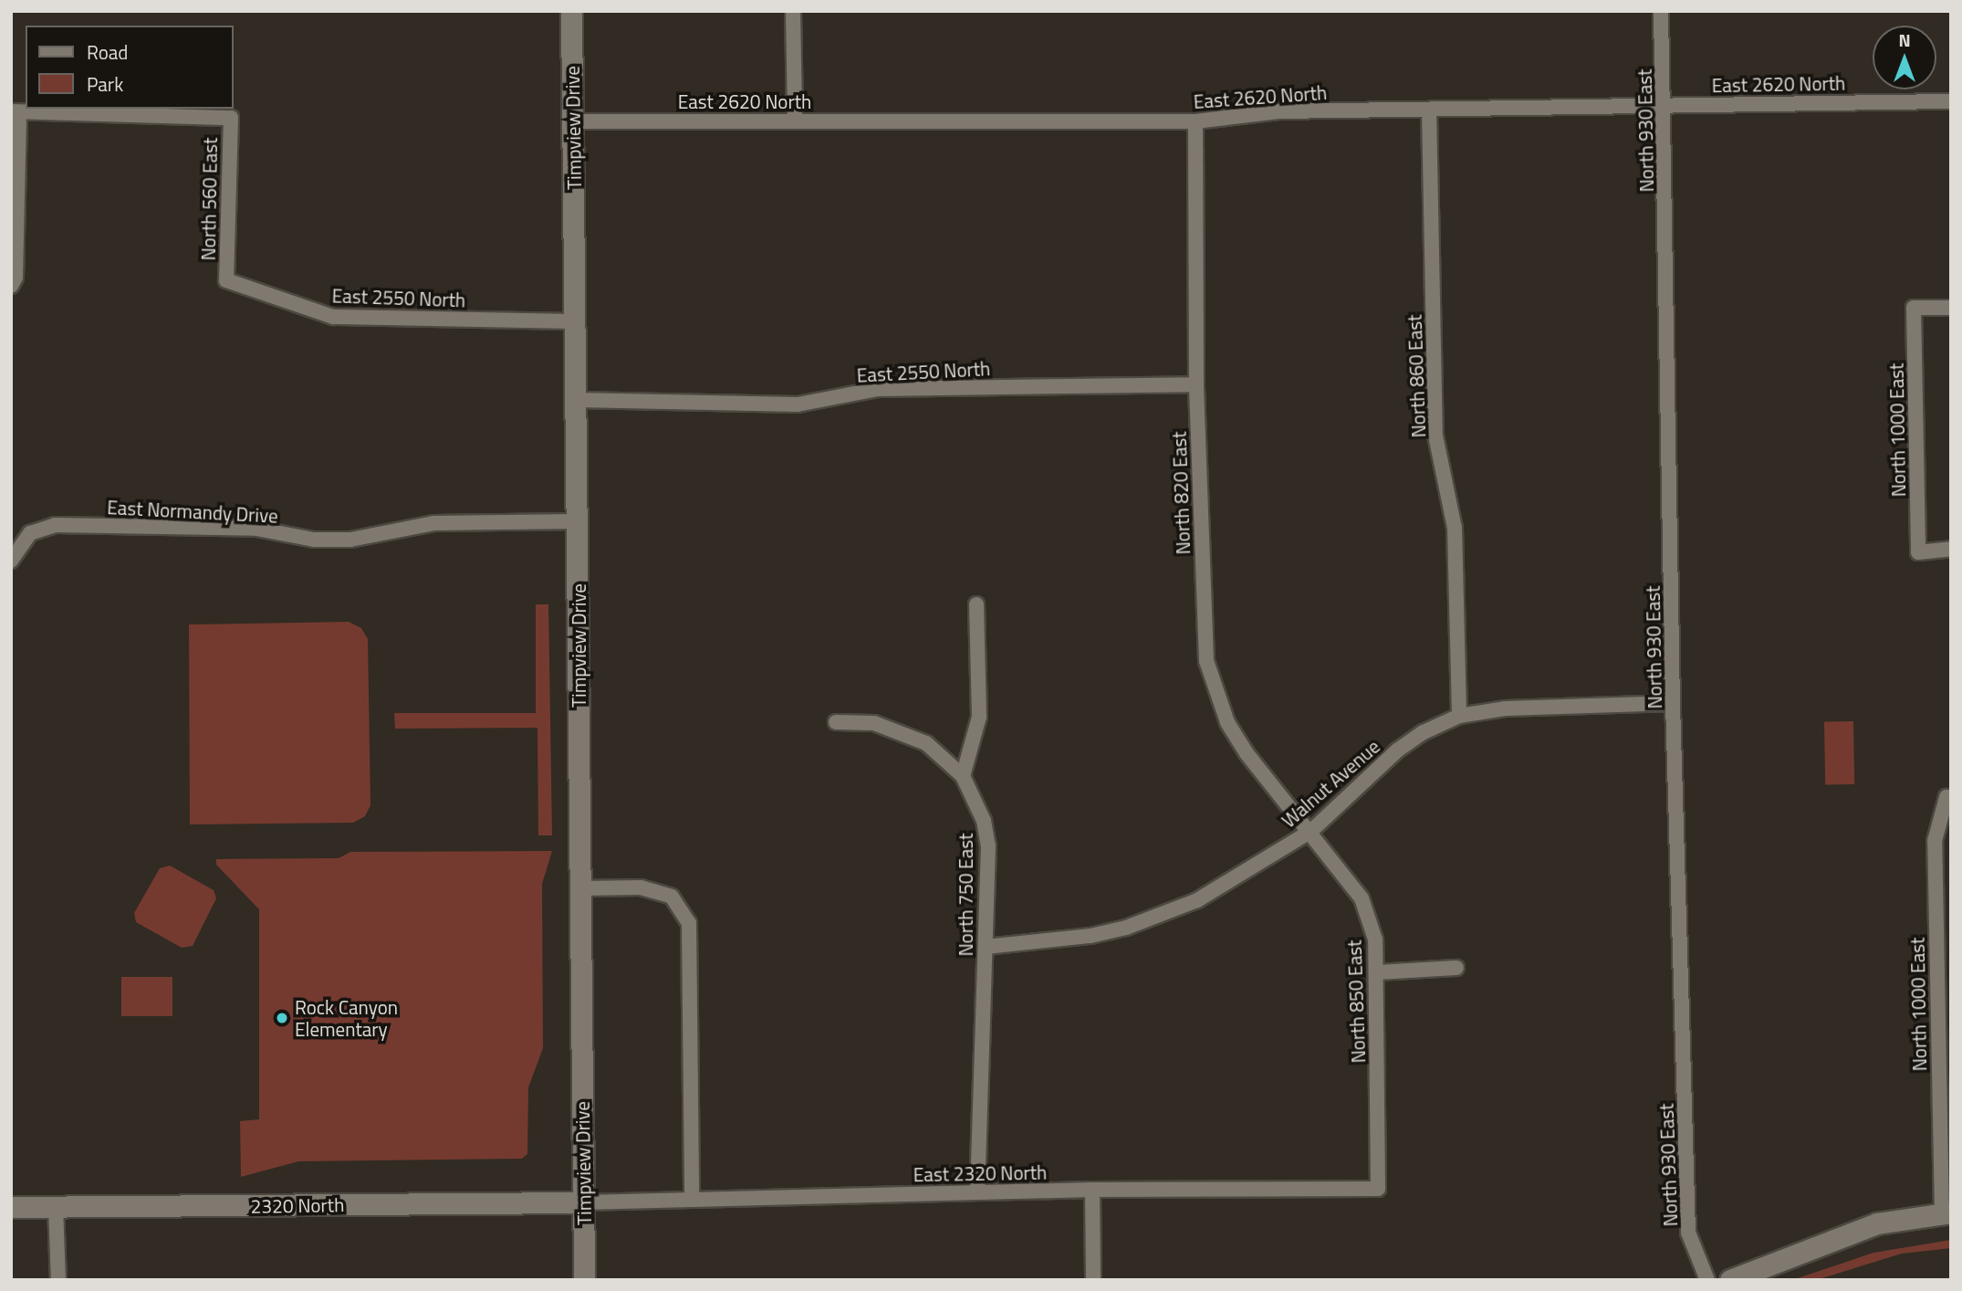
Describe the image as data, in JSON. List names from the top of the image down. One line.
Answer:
{"streets":{"street":["East 2620 North","Timpview Drive","North 930 East","North 560 East","East 2550 North","North 860 East","North 1000 East","North 820 East","East Normandy Drive","Walnut Avenue","North 750 East","North 850 East","East 2320 North","2320 North"]},"crossings":[["East 2620 North","Timpview Drive"],["East 2620 North","North 930 East"],["East 2620 North","North 860 East"],["East 2620 North","North 820 East"],["Timpview Drive","East 2550 North"],["Timpview Drive","East Normandy Drive"],["Timpview Drive","East 2320 North"],["Timpview Drive","2320 North"],["North 930 East","Walnut Avenue"],["North 560 East","East 2550 North"],["East 2550 North","North 820 East"],["North 860 East","Walnut Avenue"],["North 820 East","Walnut Avenue"],["North 820 East","North 850 East"],["Walnut Avenue","North 750 East"],["Walnut Avenue","North 850 East"],["North 750 East","East 2320 North"],["North 850 East","East 2320 North"],["East 2320 North","2320 North"]],"places":["Rock Canyon Elementary"],"legend":["Road","Park"],"north":"top"}
